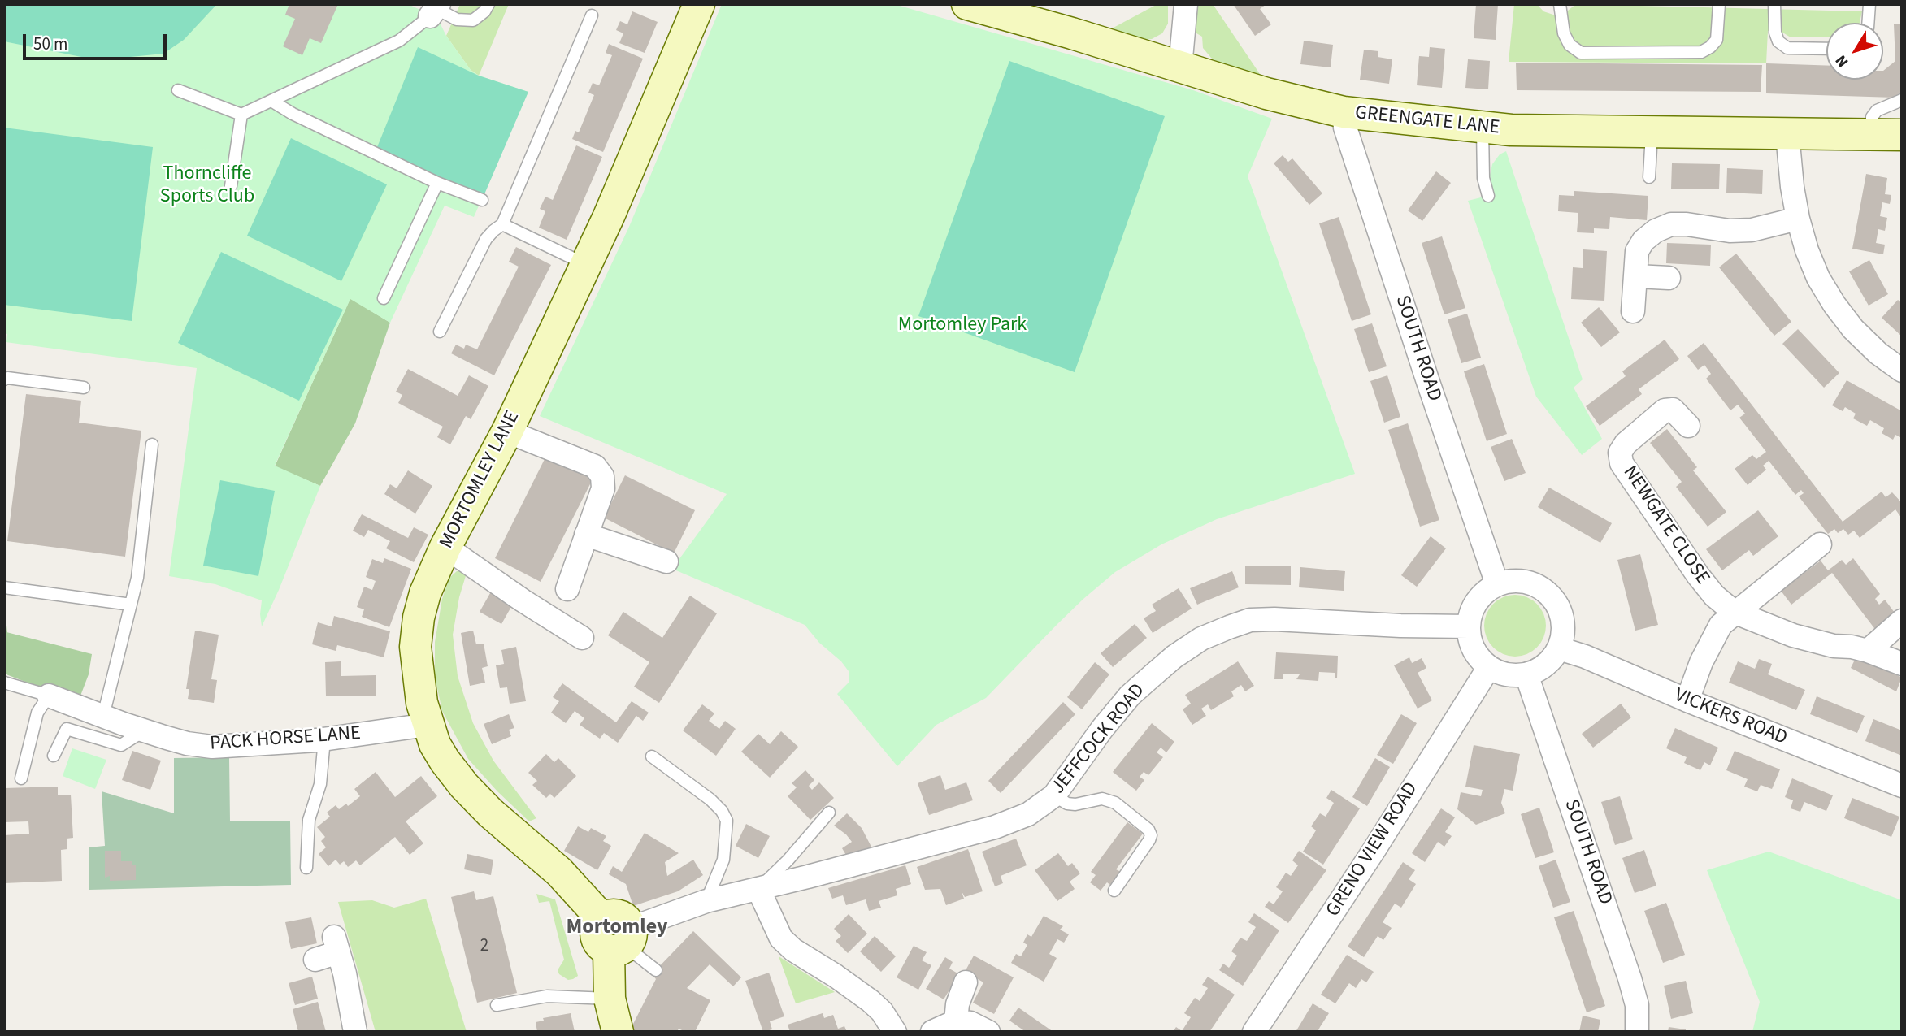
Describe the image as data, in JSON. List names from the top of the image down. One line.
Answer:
{"streets":{"street":["GREENGATE LANE","SOUTH ROAD","MORTOMLEY LANE","NEWGATE CLOSE","VICKERS ROAD","PACK HORSE LANE","JEFFCOCK ROAD","GRENO VIEW ROAD"]},"crossings":[["GREENGATE LANE","SOUTH ROAD"],["SOUTH ROAD","VICKERS ROAD"],["SOUTH ROAD","JEFFCOCK ROAD"],["SOUTH ROAD","GRENO VIEW ROAD"],["MORTOMLEY LANE","PACK HORSE LANE"],["MORTOMLEY LANE","JEFFCOCK ROAD"],["VICKERS ROAD","JEFFCOCK ROAD"],["VICKERS ROAD","GRENO VIEW ROAD"],["JEFFCOCK ROAD","GRENO VIEW ROAD"]],"districts":["Mortomley"],"parks":["Thorncliffe Sports Club","Mortomley Park"],"house_numbers":["2"],"scale_bar":"50 m","north":"bottom left"}
